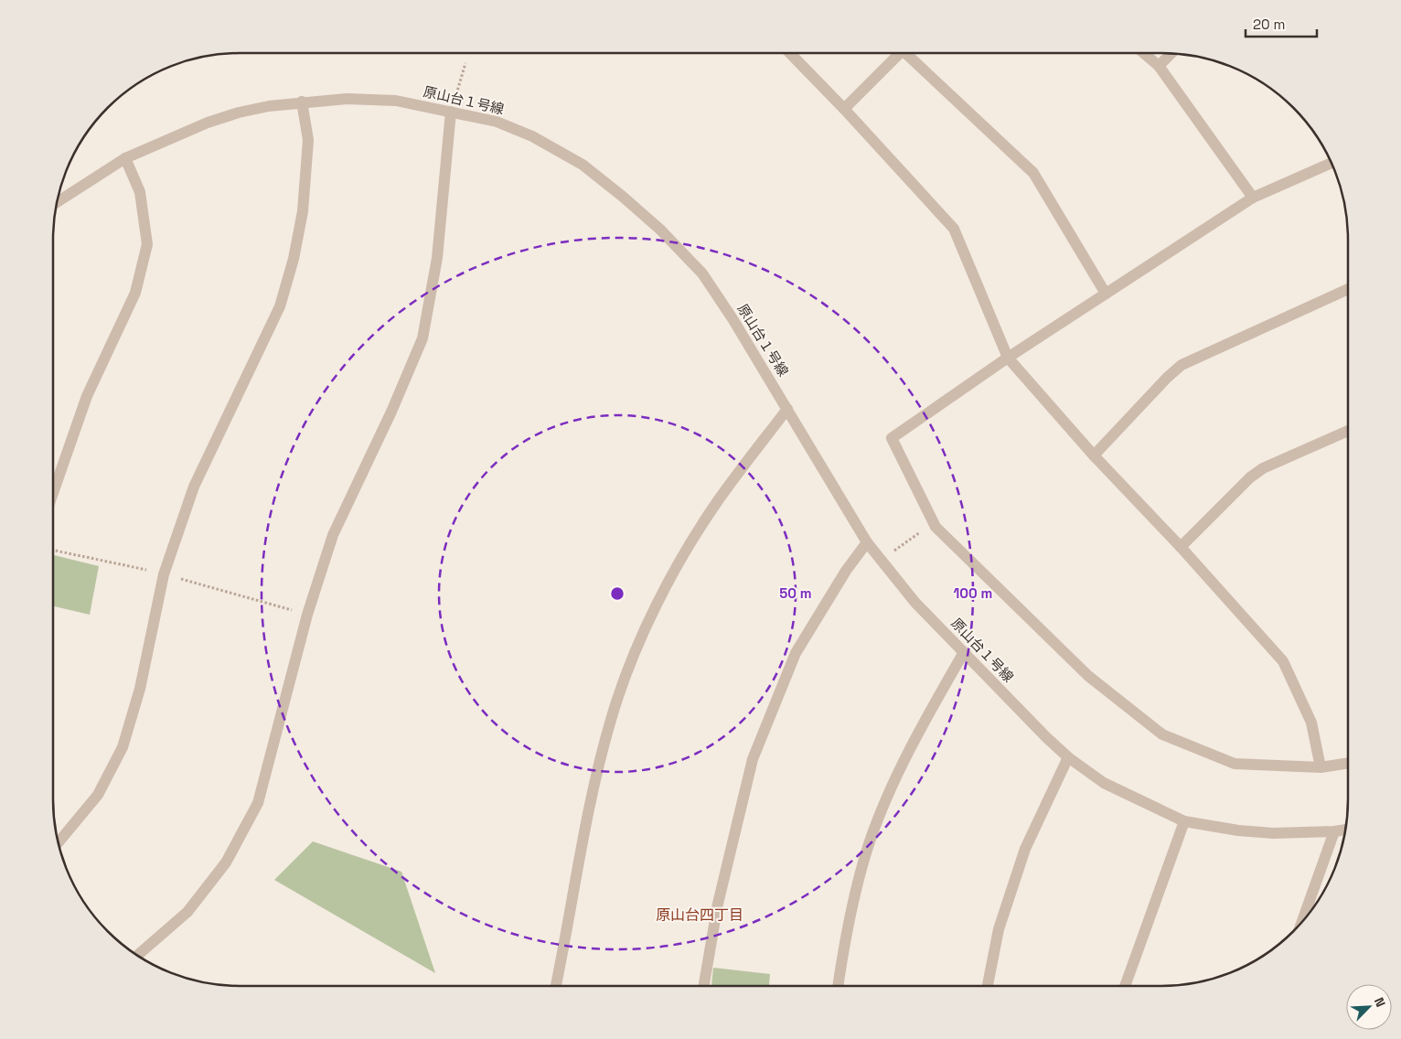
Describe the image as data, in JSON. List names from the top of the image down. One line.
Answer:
{"streets":{"street":["原山台１号線"]},"districts":["原山台四丁目"],"scale_bar":"20 m","north":"top right","rings":["50 m","100 m"]}
